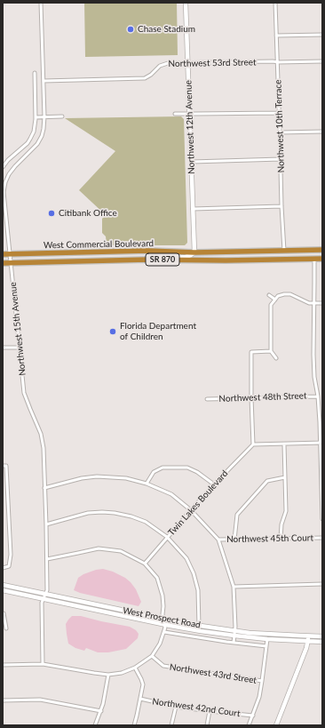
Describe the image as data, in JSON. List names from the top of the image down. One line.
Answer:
{"streets":{"highway":["West Commercial Boulevard","SR 870"],"main road":["Northwest 12th Avenue","West Prospect Road"],"street":["Northwest 53rd Street","Northwest 10th Terrace","Northwest 15th Avenue","Northwest 48th Street","Twin Lakes Boulevard","Northwest 45th Court","Northwest 43rd Street","Northwest 42nd Court"]},"crossings":[["Northwest 53rd Street","Northwest 10th Terrace"],["Northwest 53rd Street","Northwest 12th Avenue"],["Northwest 53rd Street","Northwest 15th Avenue"],["Northwest 10th Terrace","West Commercial Boulevard"],["Northwest 12th Avenue","West Commercial Boulevard"],["West Commercial Boulevard","Northwest 15th Avenue"],["Northwest 15th Avenue","West Prospect Road"]],"places":["Chase Stadium","Citibank Office","Florida Department of Children"]}
